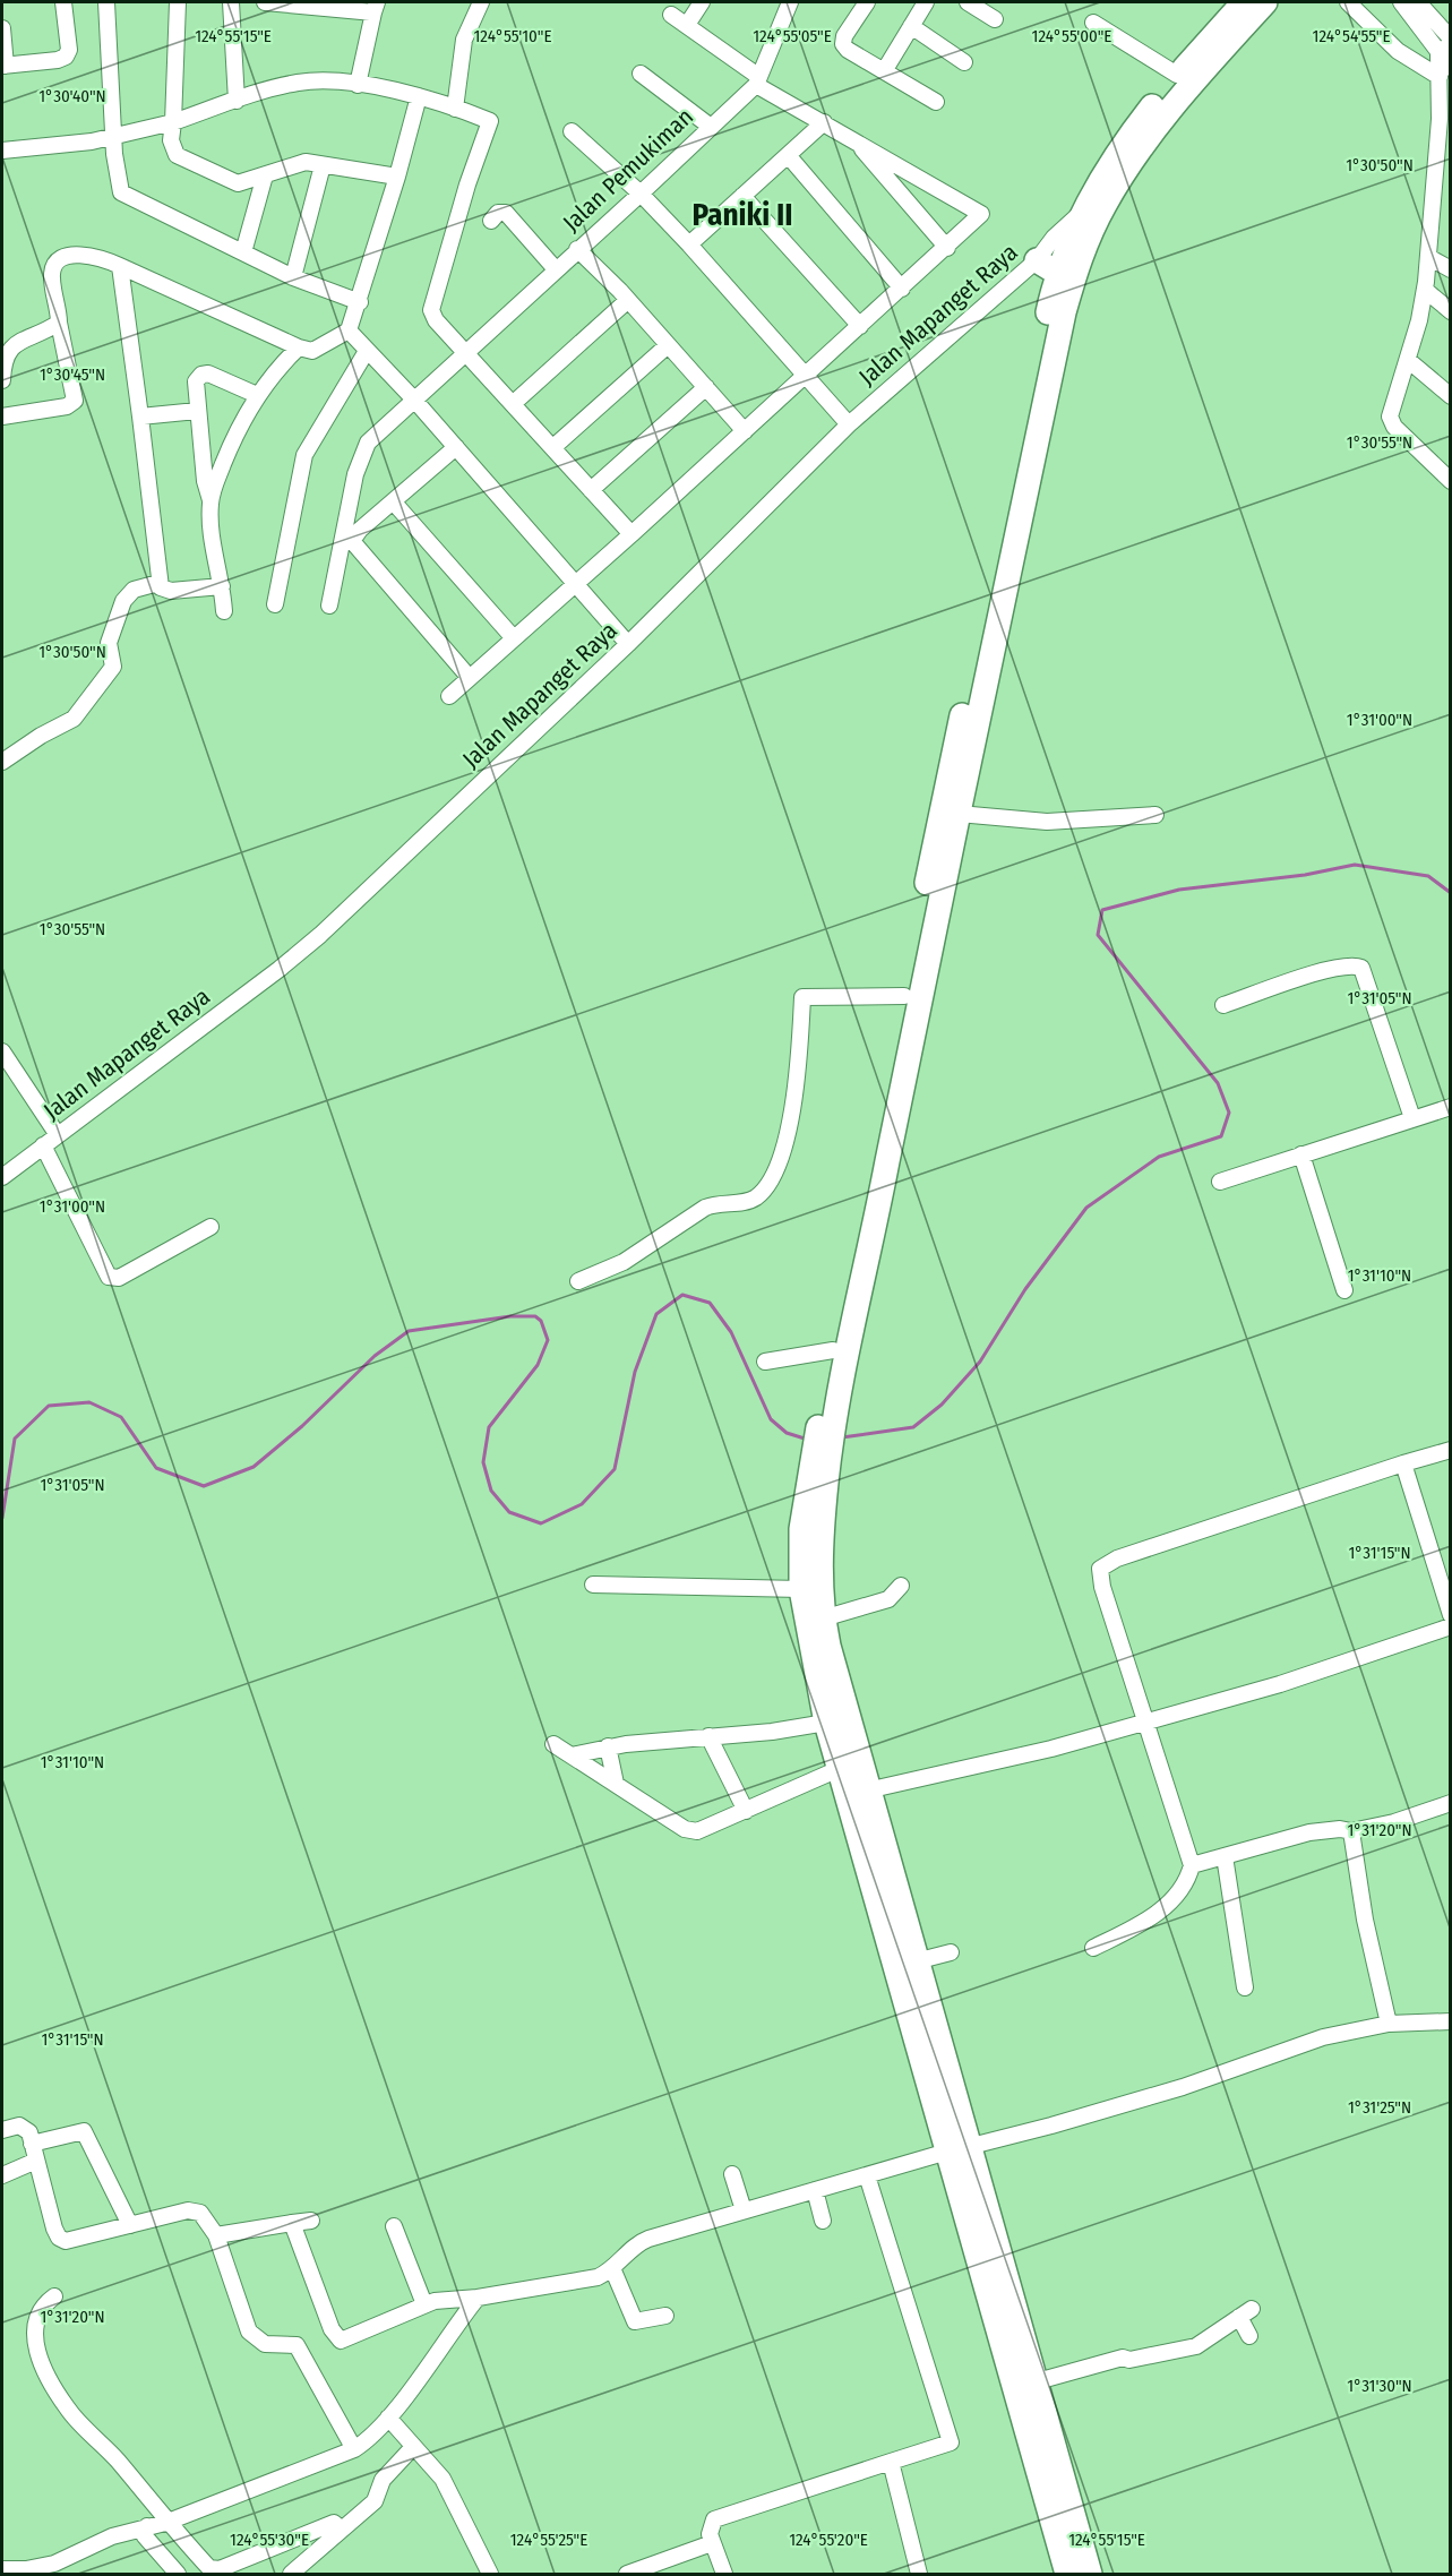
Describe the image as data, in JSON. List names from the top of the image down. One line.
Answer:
{"streets":{"street":["Jalan Pemukiman","Jalan Mapanget Raya"]},"districts":["Paniki II"],"coordinates":["124°55'05\"E","124°55'15\"E","124°55'10\"E","124°55'00\"E","124°54'55\"E","1°30'40\"N","1°30'50\"N","1°30'45\"N","1°30'55\"N","1°31'00\"N","1°31'05\"N","1°31'10\"N","1°31'15\"N","1°31'20\"N","1°31'25\"N","1°31'30\"N","124°55'30\"E","124°55'25\"E","124°55'20\"E"]}
